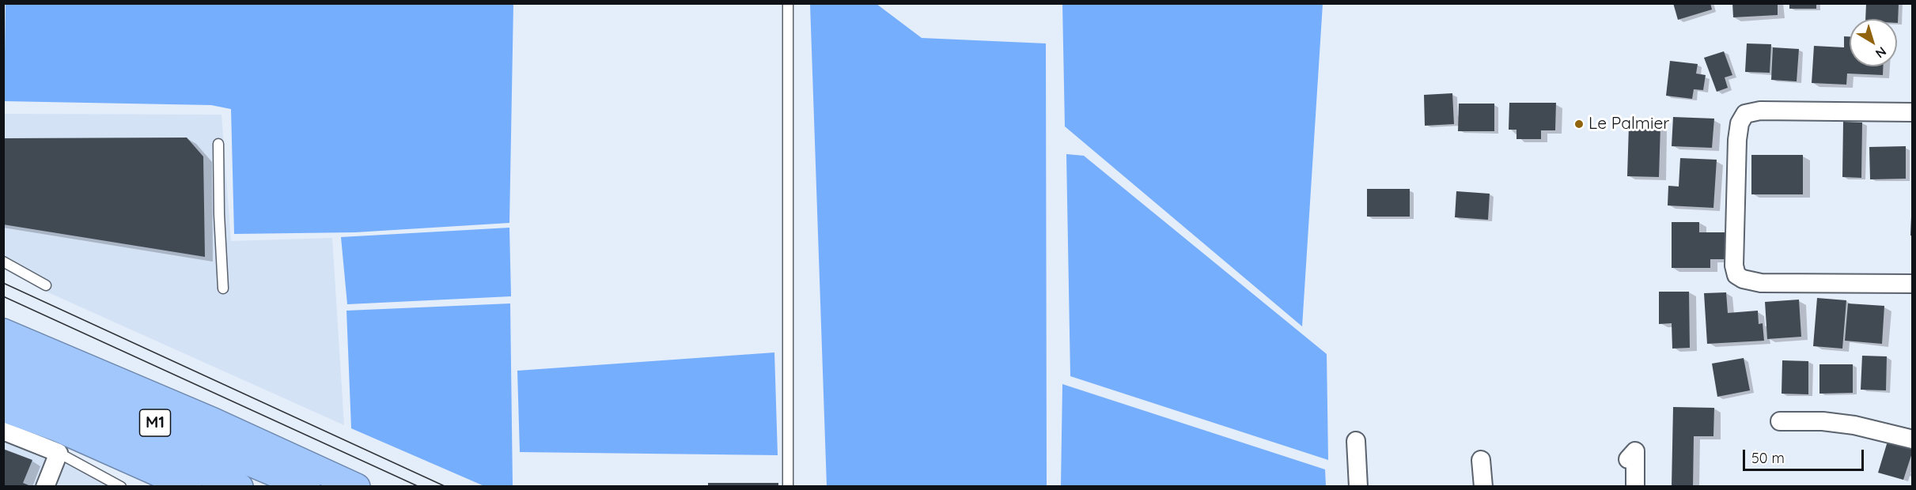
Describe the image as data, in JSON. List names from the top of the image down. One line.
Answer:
{"streets":{"highway":["M1"]},"places":["Le Palmier"],"scale_bar":"50 m","north":"bottom right"}
